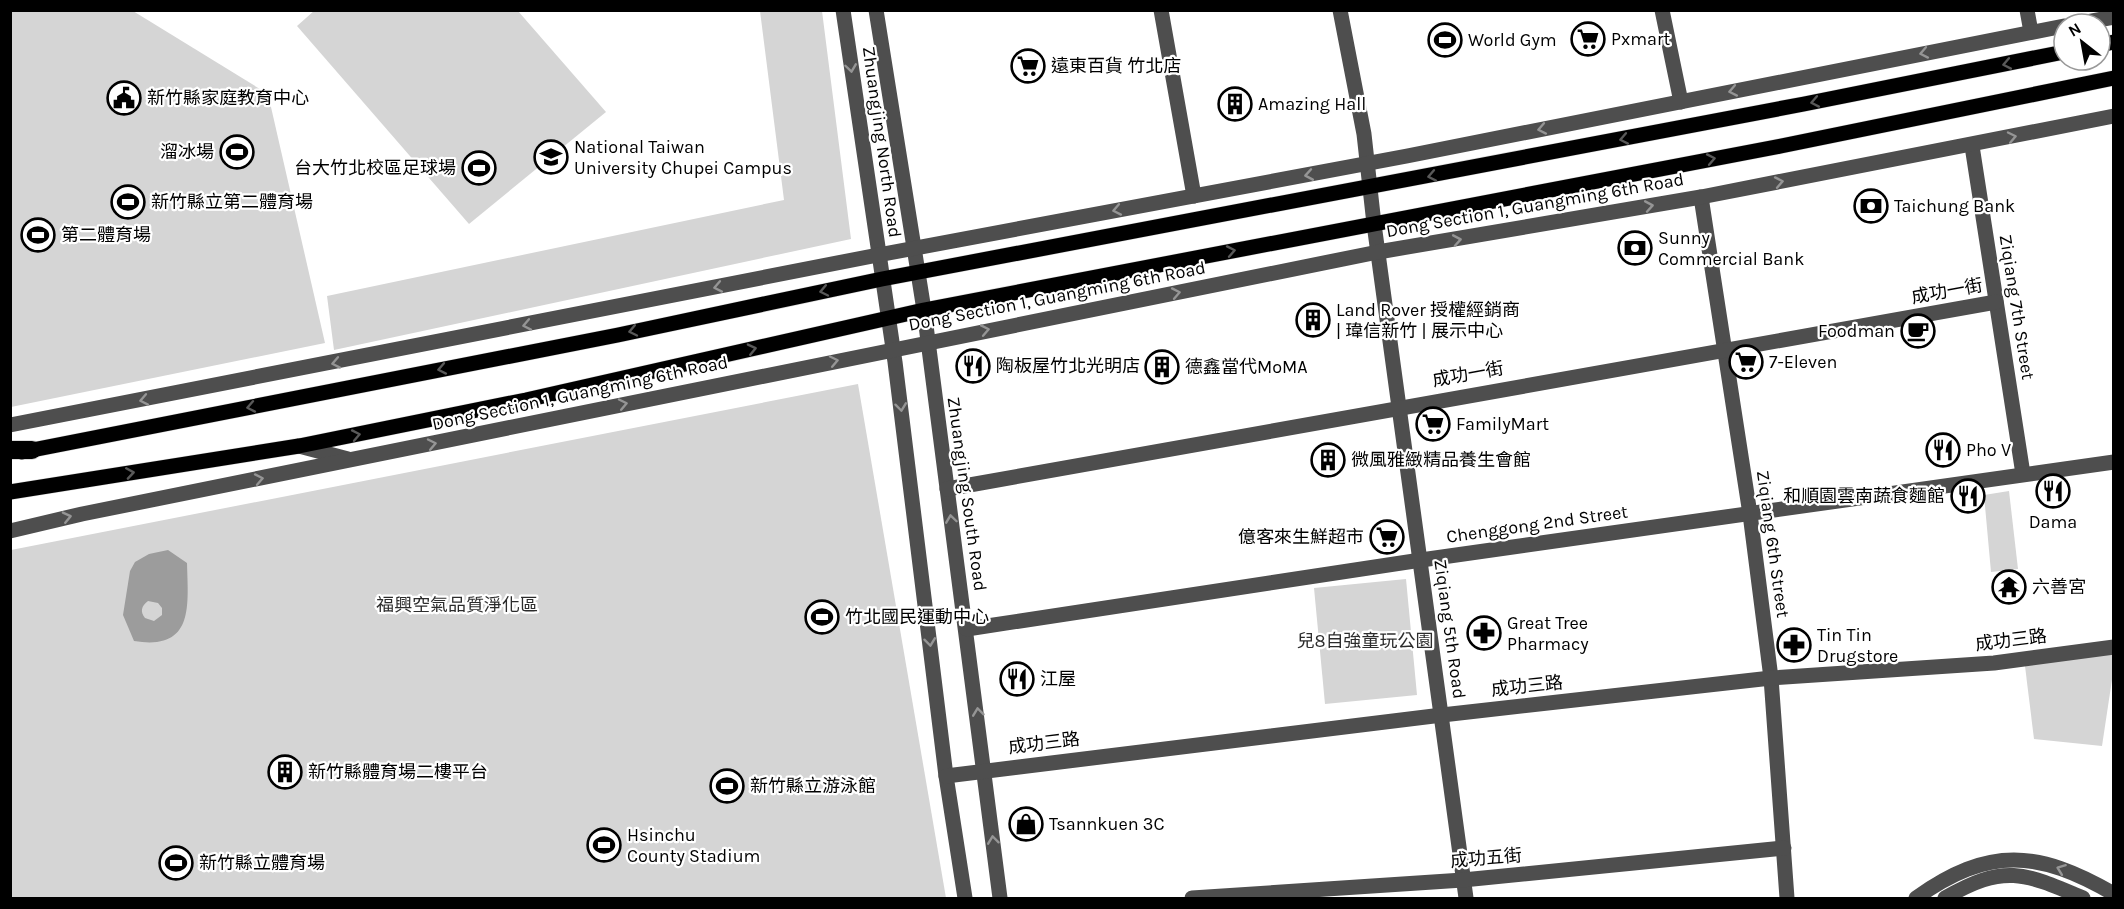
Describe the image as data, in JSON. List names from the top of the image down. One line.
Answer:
{"streets":{"main road":["Dong Section 1, Guangming 6th Road"],"street":["Zhuangjing North Road","成功一街","Ziqiang 7th Street","Zhuangjing South Road","Chenggong 2nd Street","Ziqiang 6th Street","Ziqiang 5th Road","成功三路","成功五街"]},"crossings":[["Zhuangjing North Road","Zhuangjing South Road"],["Dong Section 1, Guangming 6th Road","Ziqiang 7th Street"],["Dong Section 1, Guangming 6th Road","Zhuangjing South Road"],["Dong Section 1, Guangming 6th Road","Ziqiang 6th Street"],["Dong Section 1, Guangming 6th Road","Ziqiang 5th Road"],["成功一街","Ziqiang 7th Street"],["成功一街","Zhuangjing South Road"],["成功一街","Ziqiang 6th Street"],["成功一街","Ziqiang 5th Road"],["Ziqiang 7th Street","Chenggong 2nd Street"],["Zhuangjing South Road","Chenggong 2nd Street"],["Zhuangjing South Road","成功三路"],["Chenggong 2nd Street","Ziqiang 6th Street"],["Chenggong 2nd Street","Ziqiang 5th Road"],["Ziqiang 6th Street","成功三路"],["Ziqiang 6th Street","成功五街"],["Ziqiang 5th Road","成功三路"],["Ziqiang 5th Road","成功五街"]],"parks":["福興空氣品質淨化區","兒8自強童玩公園"],"places":{"supermarket":["Pxmart","遠東百貨 竹北店","7-Eleven","FamilyMart","億客來生鮮超市"],"sports":["World Gym","溜冰場","台大竹北校區足球場","新竹縣立第二體育場","第二體育場","竹北國民運動中心","新竹縣立游泳館","Hsinchu County Stadium","新竹縣立體育場"],"public building":["新竹縣家庭教育中心"],"building":["Amazing Hall","Land Rover 授權經銷商 | 瑋信新竹 | 展示中心","德鑫當代MoMA","微風雅緻精品養生會館","新竹縣體育場二樓平台"],"school or university":["National Taiwan University Chupei Campus"],"bank":["Taichung Bank","Sunny Commercial Bank"],"cafe":["Foodman"],"restaurant":["陶板屋竹北光明店","Pho V","Dama","和順園雲南蔬食麵館","江屋"],"temple":["六善宮"],"pharmacy":["Great Tree Pharmacy","Tin Tin Drugstore"],"shop":["Tsannkuen 3C"]},"north":"top left"}
